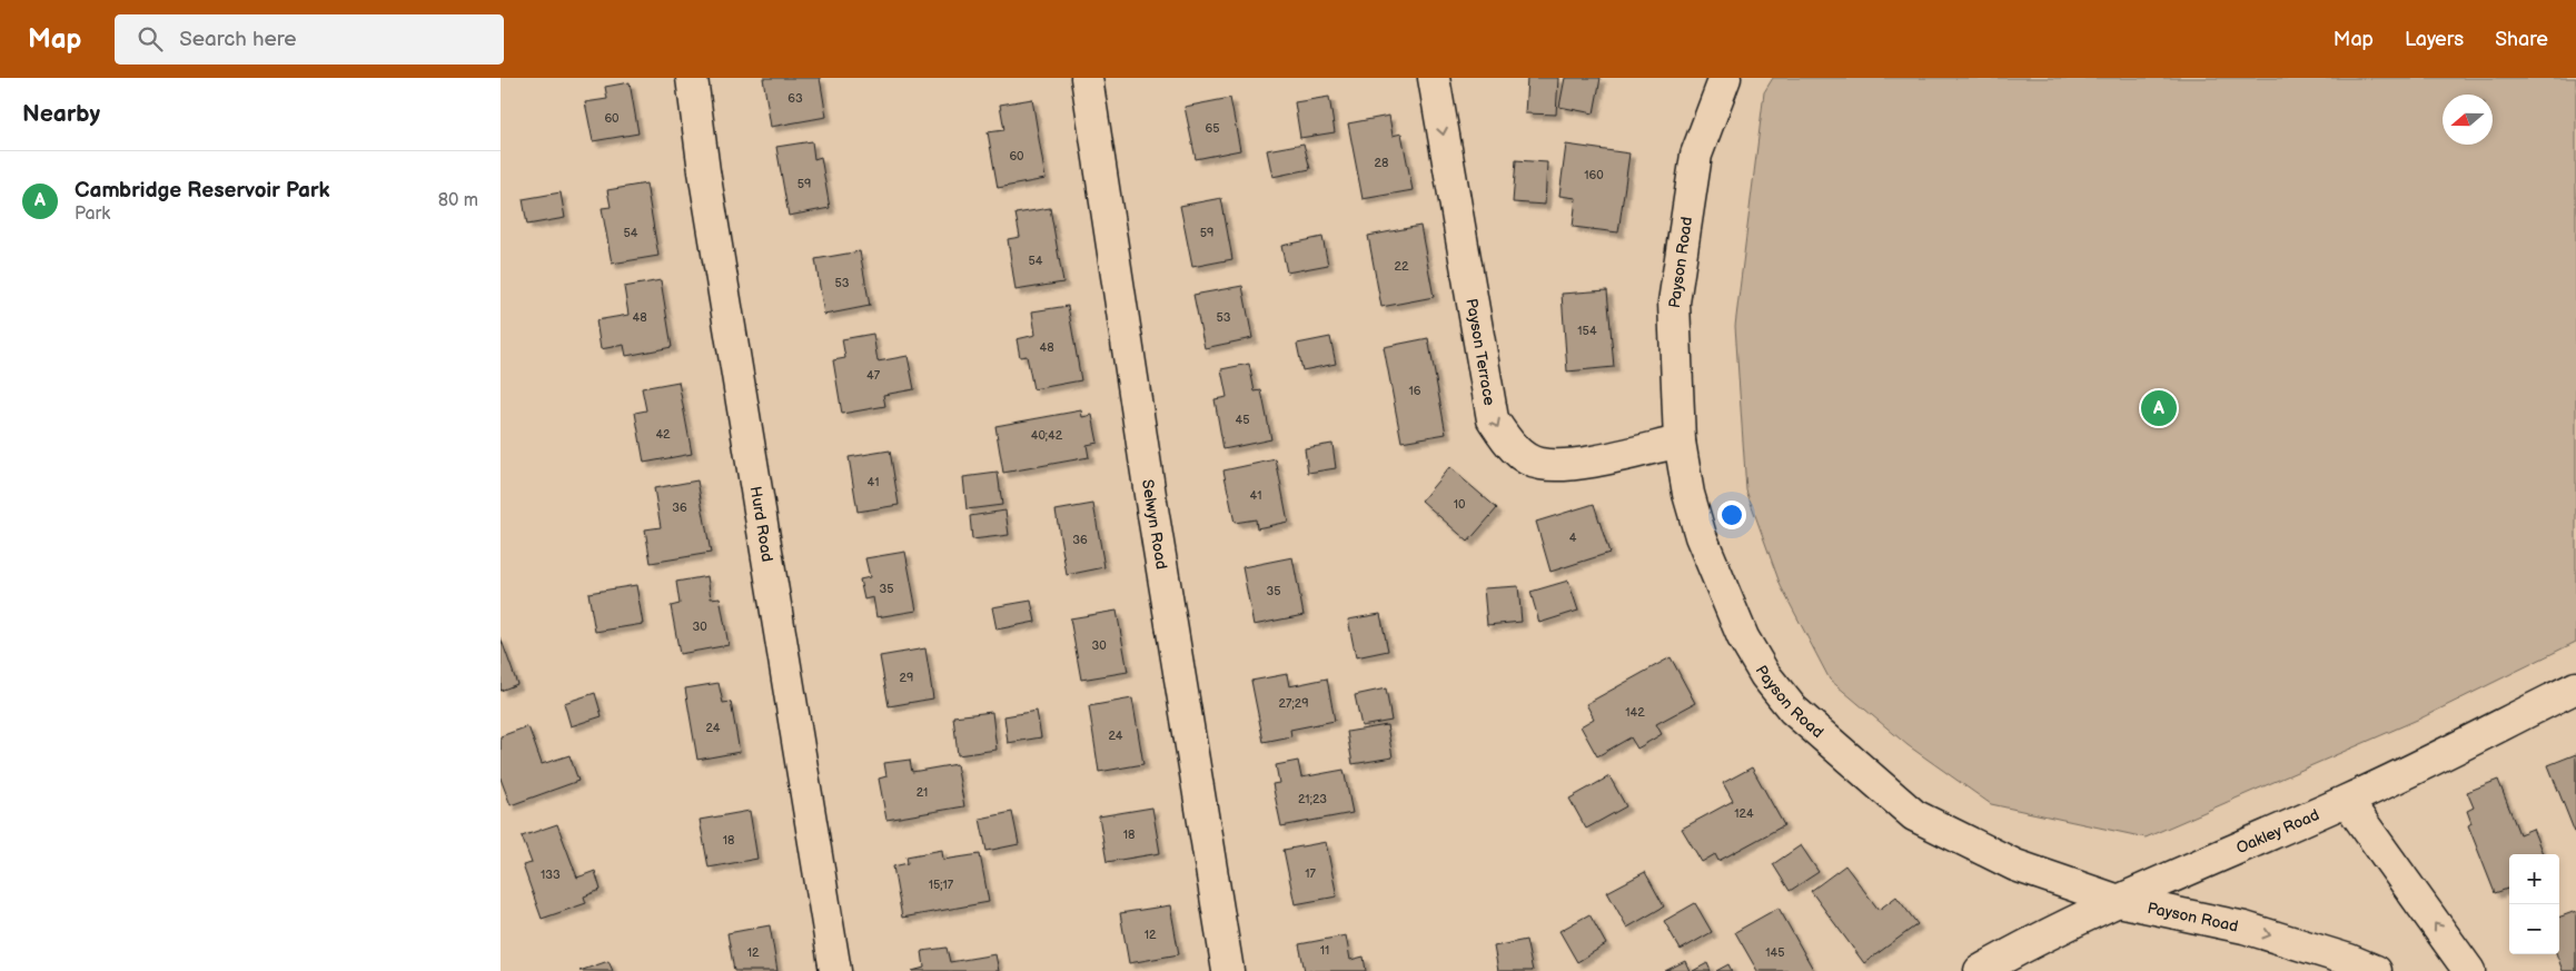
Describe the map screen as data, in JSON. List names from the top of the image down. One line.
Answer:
{"streets":{"street":["Payson Road","Payson Terrace","Hurd Road","Selwyn Road","Oakley Road"]},"crossings":[["Payson Road","Payson Terrace"],["Payson Road","Oakley Road"]],"house_numbers":["63","60","65","60","28","160","59","54","59","54","22","53","48","53","154","48","47","16","45","42","40;42","41","41","10","36","4","36","35","35","30","30","29","27;29","142","24","24","21","21;23","124","18","18","17","133","15;17","12","11","12","145"],"north":"left","page":{"header":"Map","search":"Search here","nav":["Map","Layers","Share"],"heading":"Nearby","list":[{"mark":"A","name":"Cambridge Reservoir Park","note":"Park","value":"80 m"}],"pins":"A","map_buttons":["+","−"]}}
